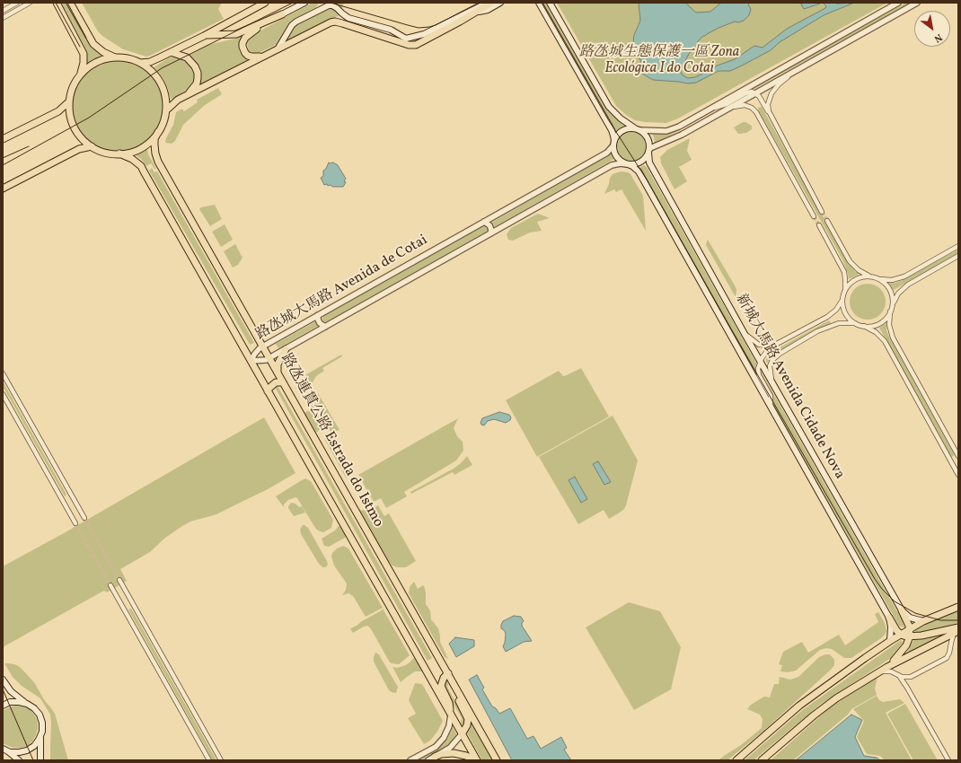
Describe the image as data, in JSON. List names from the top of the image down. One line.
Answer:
{"streets":{"main road":["新城大馬路 Avenida Cidade Nova","路氹連貫公路 Estrada do Istmo"],"street":["路氹城大馬路 Avenida de Cotai"]},"crossings":[["路氹城大馬路 Avenida de Cotai","新城大馬路 Avenida Cidade Nova"],["路氹城大馬路 Avenida de Cotai","路氹連貫公路 Estrada do Istmo"]],"parks":["路氹城生態保護一區 Zona Ecológica I do Cotai"],"north":"bottom right"}
